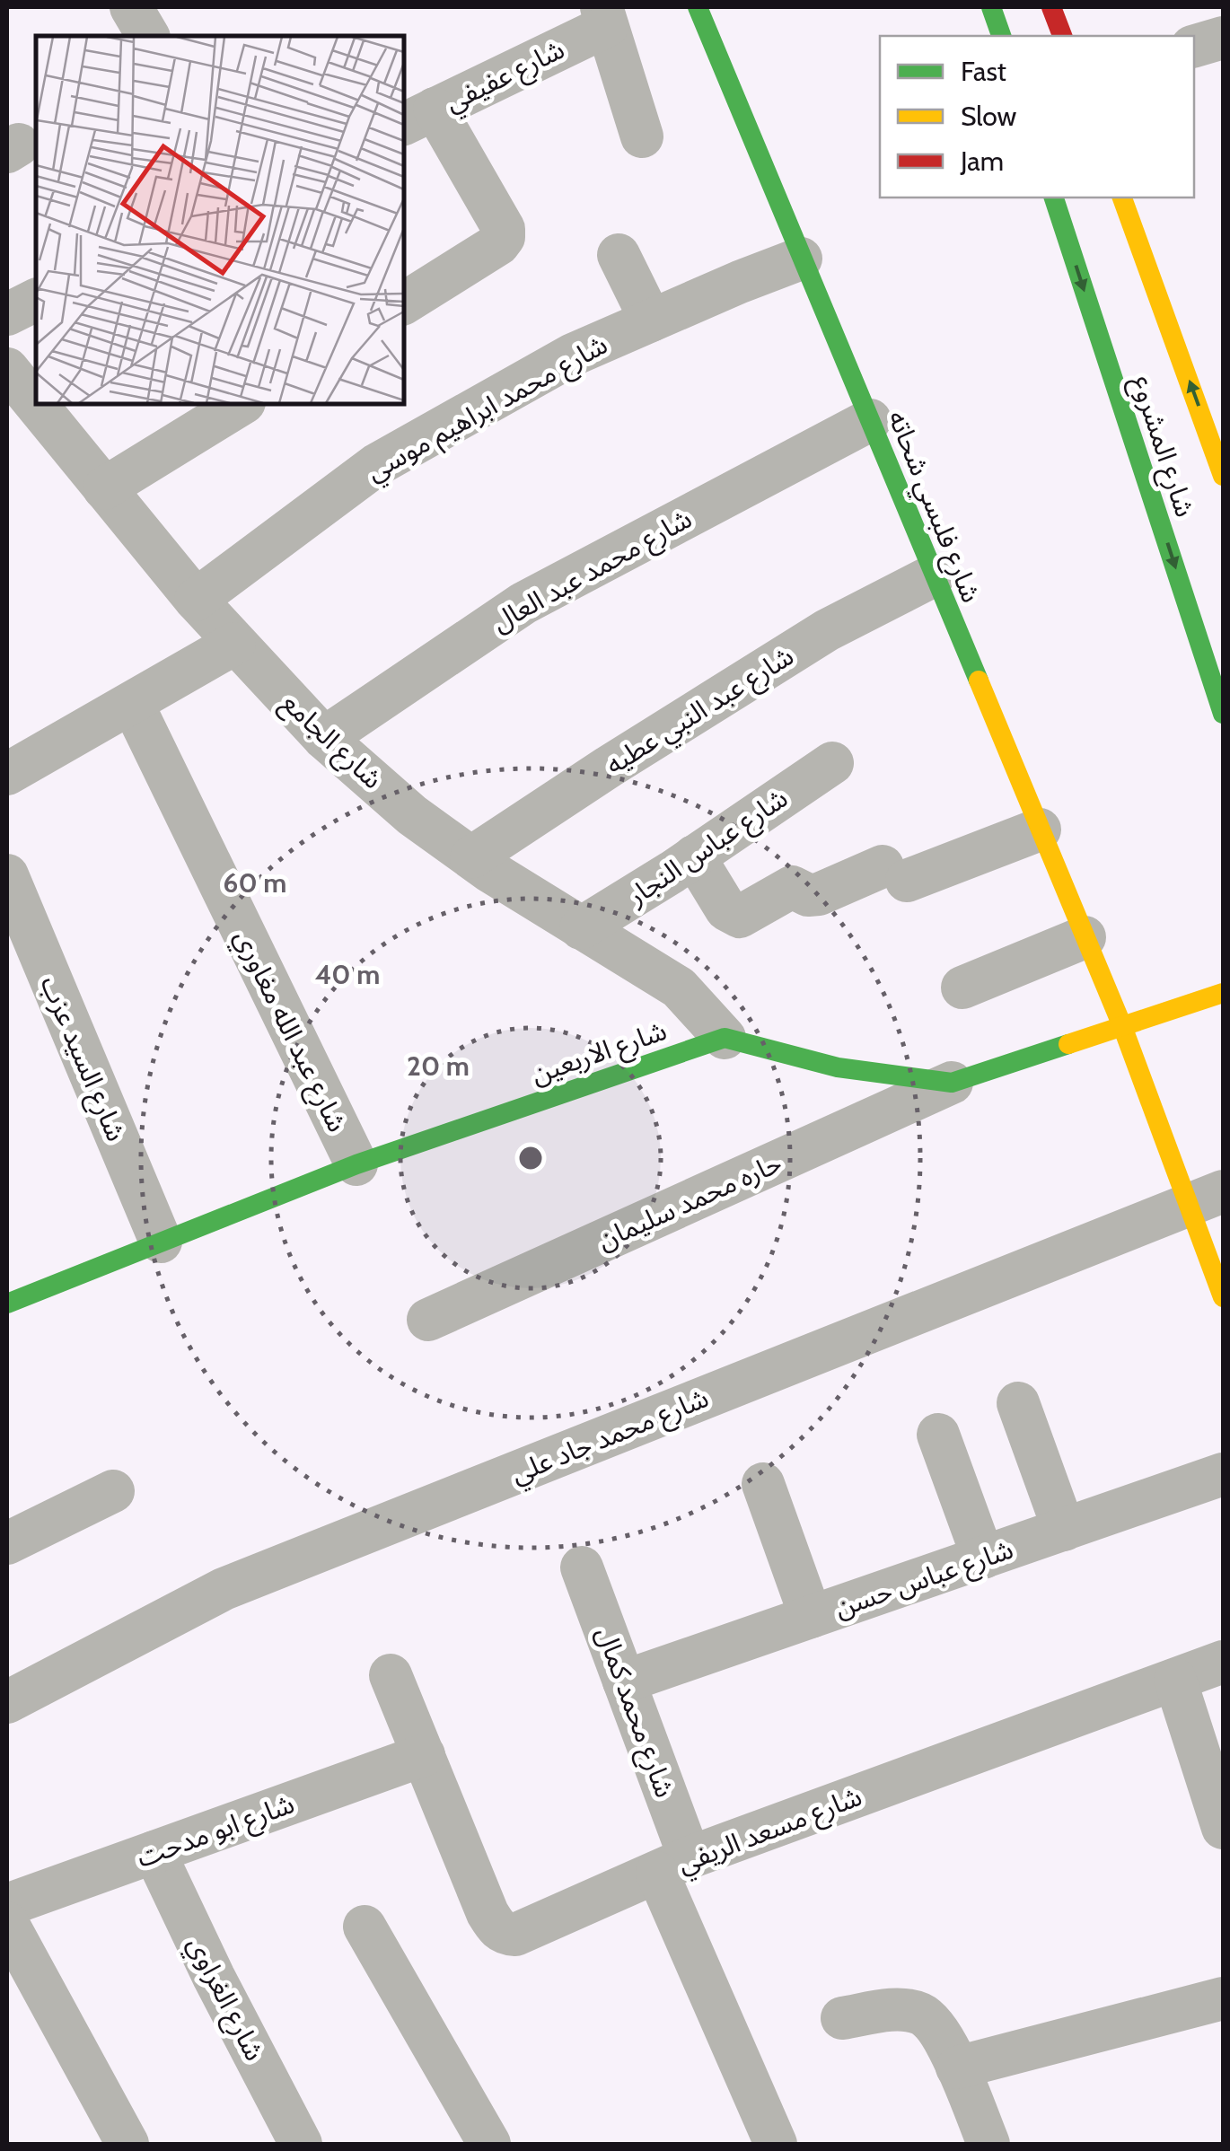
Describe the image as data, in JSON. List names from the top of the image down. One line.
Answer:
{"streets":{"street":["شارع عفيفي","شارع محمد ابراهيم موسي","شارع المشروع","شارع فلبسي شحاته","شارع محمد عبد العال","شارع عبد النبي عطيه","شارع الجامع","شارع عباس النجار","شارع عبد الله مغاوري","شارع الاربعين","شارع السيد عزب","حاره محمد سليمان","شارع محمد جاد علي","شارع عباس حسن","شارع محمد كمال","شارع مسعد الريفي","شارع ابو مدحت","شارع الغراوي"]},"crossings":[["شارع محمد ابراهيم موسي","شارع فلبسي شحاته"],["شارع محمد ابراهيم موسي","شارع الجامع"],["شارع فلبسي شحاته","شارع محمد عبد العال"],["شارع فلبسي شحاته","شارع عبد النبي عطيه"],["شارع فلبسي شحاته","شارع محمد جاد علي"],["شارع محمد عبد العال","شارع الجامع"],["شارع عبد النبي عطيه","شارع الجامع"],["شارع الجامع","شارع عباس النجار"],["شارع الجامع","شارع الاربعين"],["شارع عبد الله مغاوري","شارع الاربعين"],["شارع الاربعين","شارع السيد عزب"],["شارع عباس حسن","شارع محمد كمال"],["شارع محمد كمال","شارع مسعد الريفي"],["شارع مسعد الريفي","شارع ابو مدحت"],["شارع ابو مدحت","شارع الغراوي"]],"legend":["Fast","Slow","Jam"],"rings":["60 m","40 m","20 m"]}
